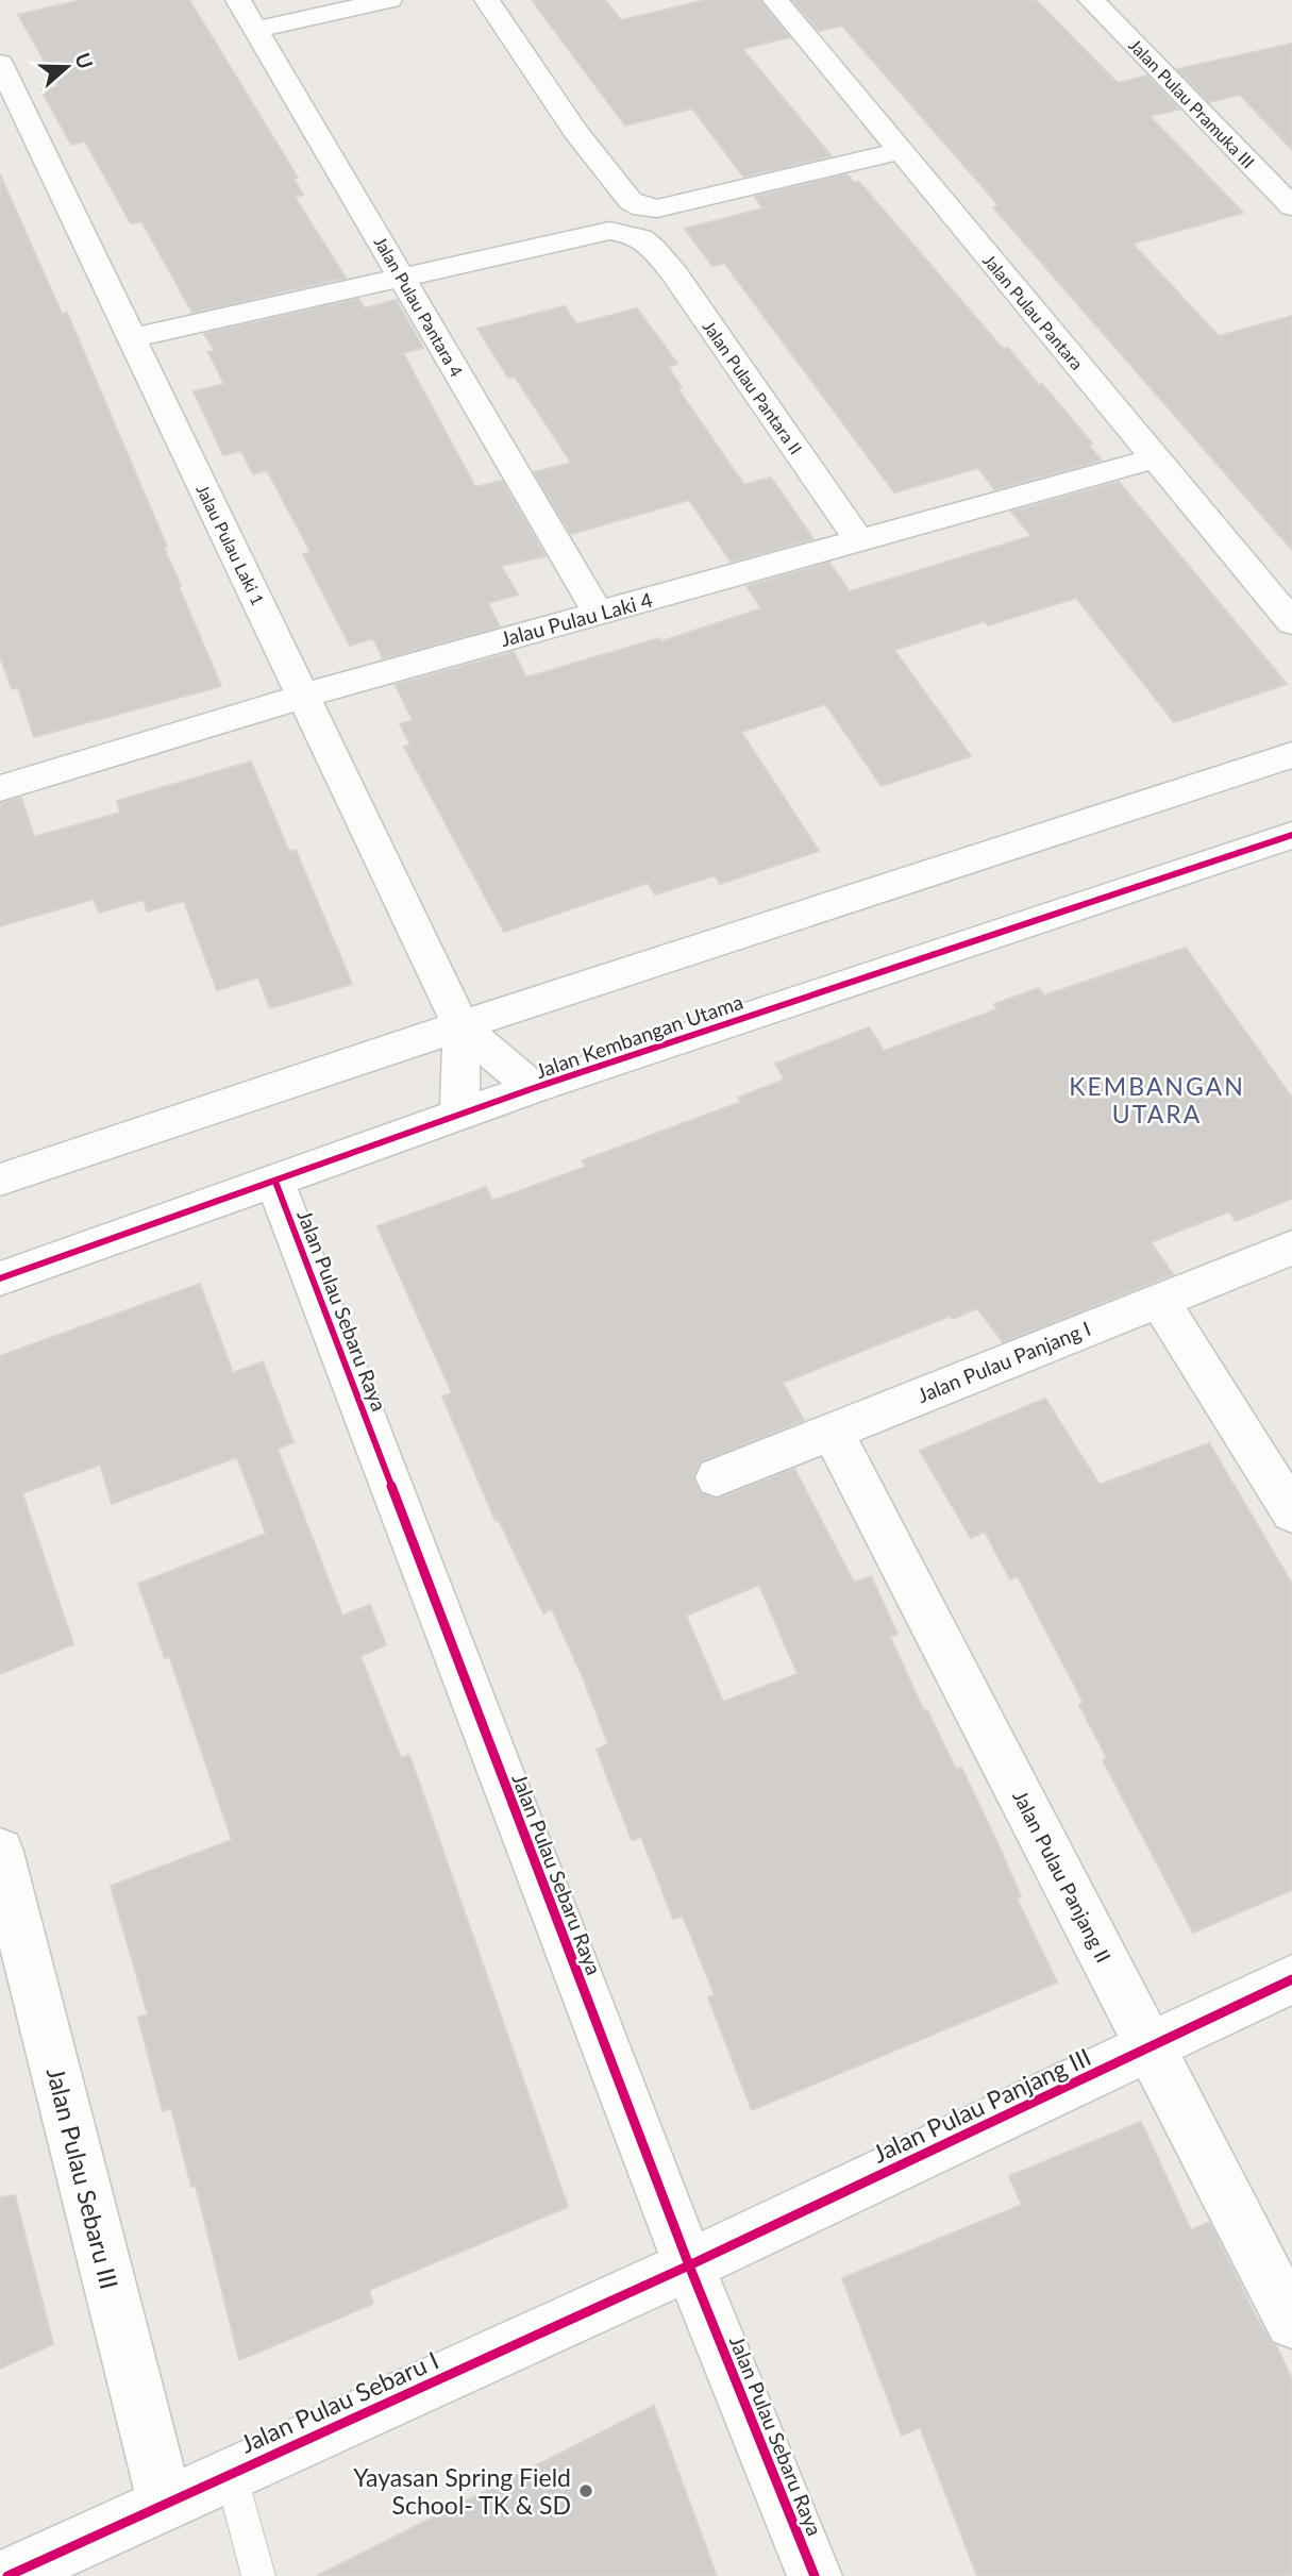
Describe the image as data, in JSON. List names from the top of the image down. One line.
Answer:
{"streets":{"street":["Jalan Pulau Pramuka III","Jalan Pulau Pantara 4","Jalan Pulau Pantara","Jalan Pulau Pantara II","Jalau Pulau Laki 1","Jalau Pulau Laki 4","Jalan Kembangan Utama","Jalan Pulau Sebaru Raya","Jalan Pulau Panjang I","Jalan Pulau Panjang II","Jalan Pulau Panjang III","Jalan Pulau Sebaru III","Jalan Pulau Sebaru I"]},"crossings":[["Jalan Pulau Pantara 4","Jalan Pulau Pantara II"],["Jalan Pulau Pantara 4","Jalau Pulau Laki 4"],["Jalan Pulau Pantara","Jalau Pulau Laki 4"],["Jalan Pulau Pantara II","Jalau Pulau Laki 4"],["Jalau Pulau Laki 1","Jalau Pulau Laki 4"],["Jalau Pulau Laki 1","Jalan Kembangan Utama"],["Jalan Kembangan Utama","Jalan Pulau Sebaru Raya"],["Jalan Pulau Sebaru Raya","Jalan Pulau Panjang III"],["Jalan Pulau Sebaru Raya","Jalan Pulau Sebaru I"],["Jalan Pulau Panjang I","Jalan Pulau Panjang II"],["Jalan Pulau Panjang II","Jalan Pulau Panjang III"],["Jalan Pulau Panjang III","Jalan Pulau Sebaru I"],["Jalan Pulau Sebaru III","Jalan Pulau Sebaru I"]],"districts":["KEMBANGAN UTARA"],"places":["Yayasan Spring Field School- TK & SD"],"north":"right"}
